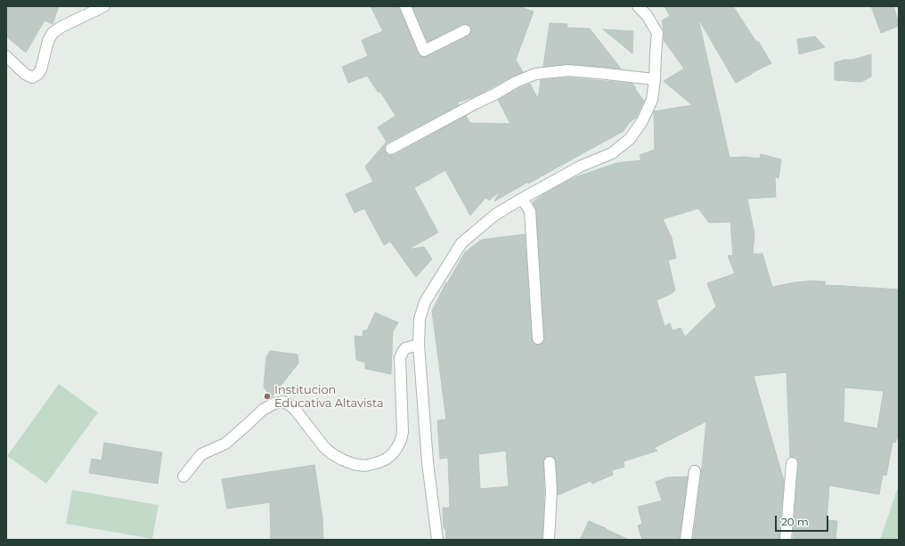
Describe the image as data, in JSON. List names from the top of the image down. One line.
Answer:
{"places":["Institucion Educativa Altavista"],"scale_bar":"20 m"}
